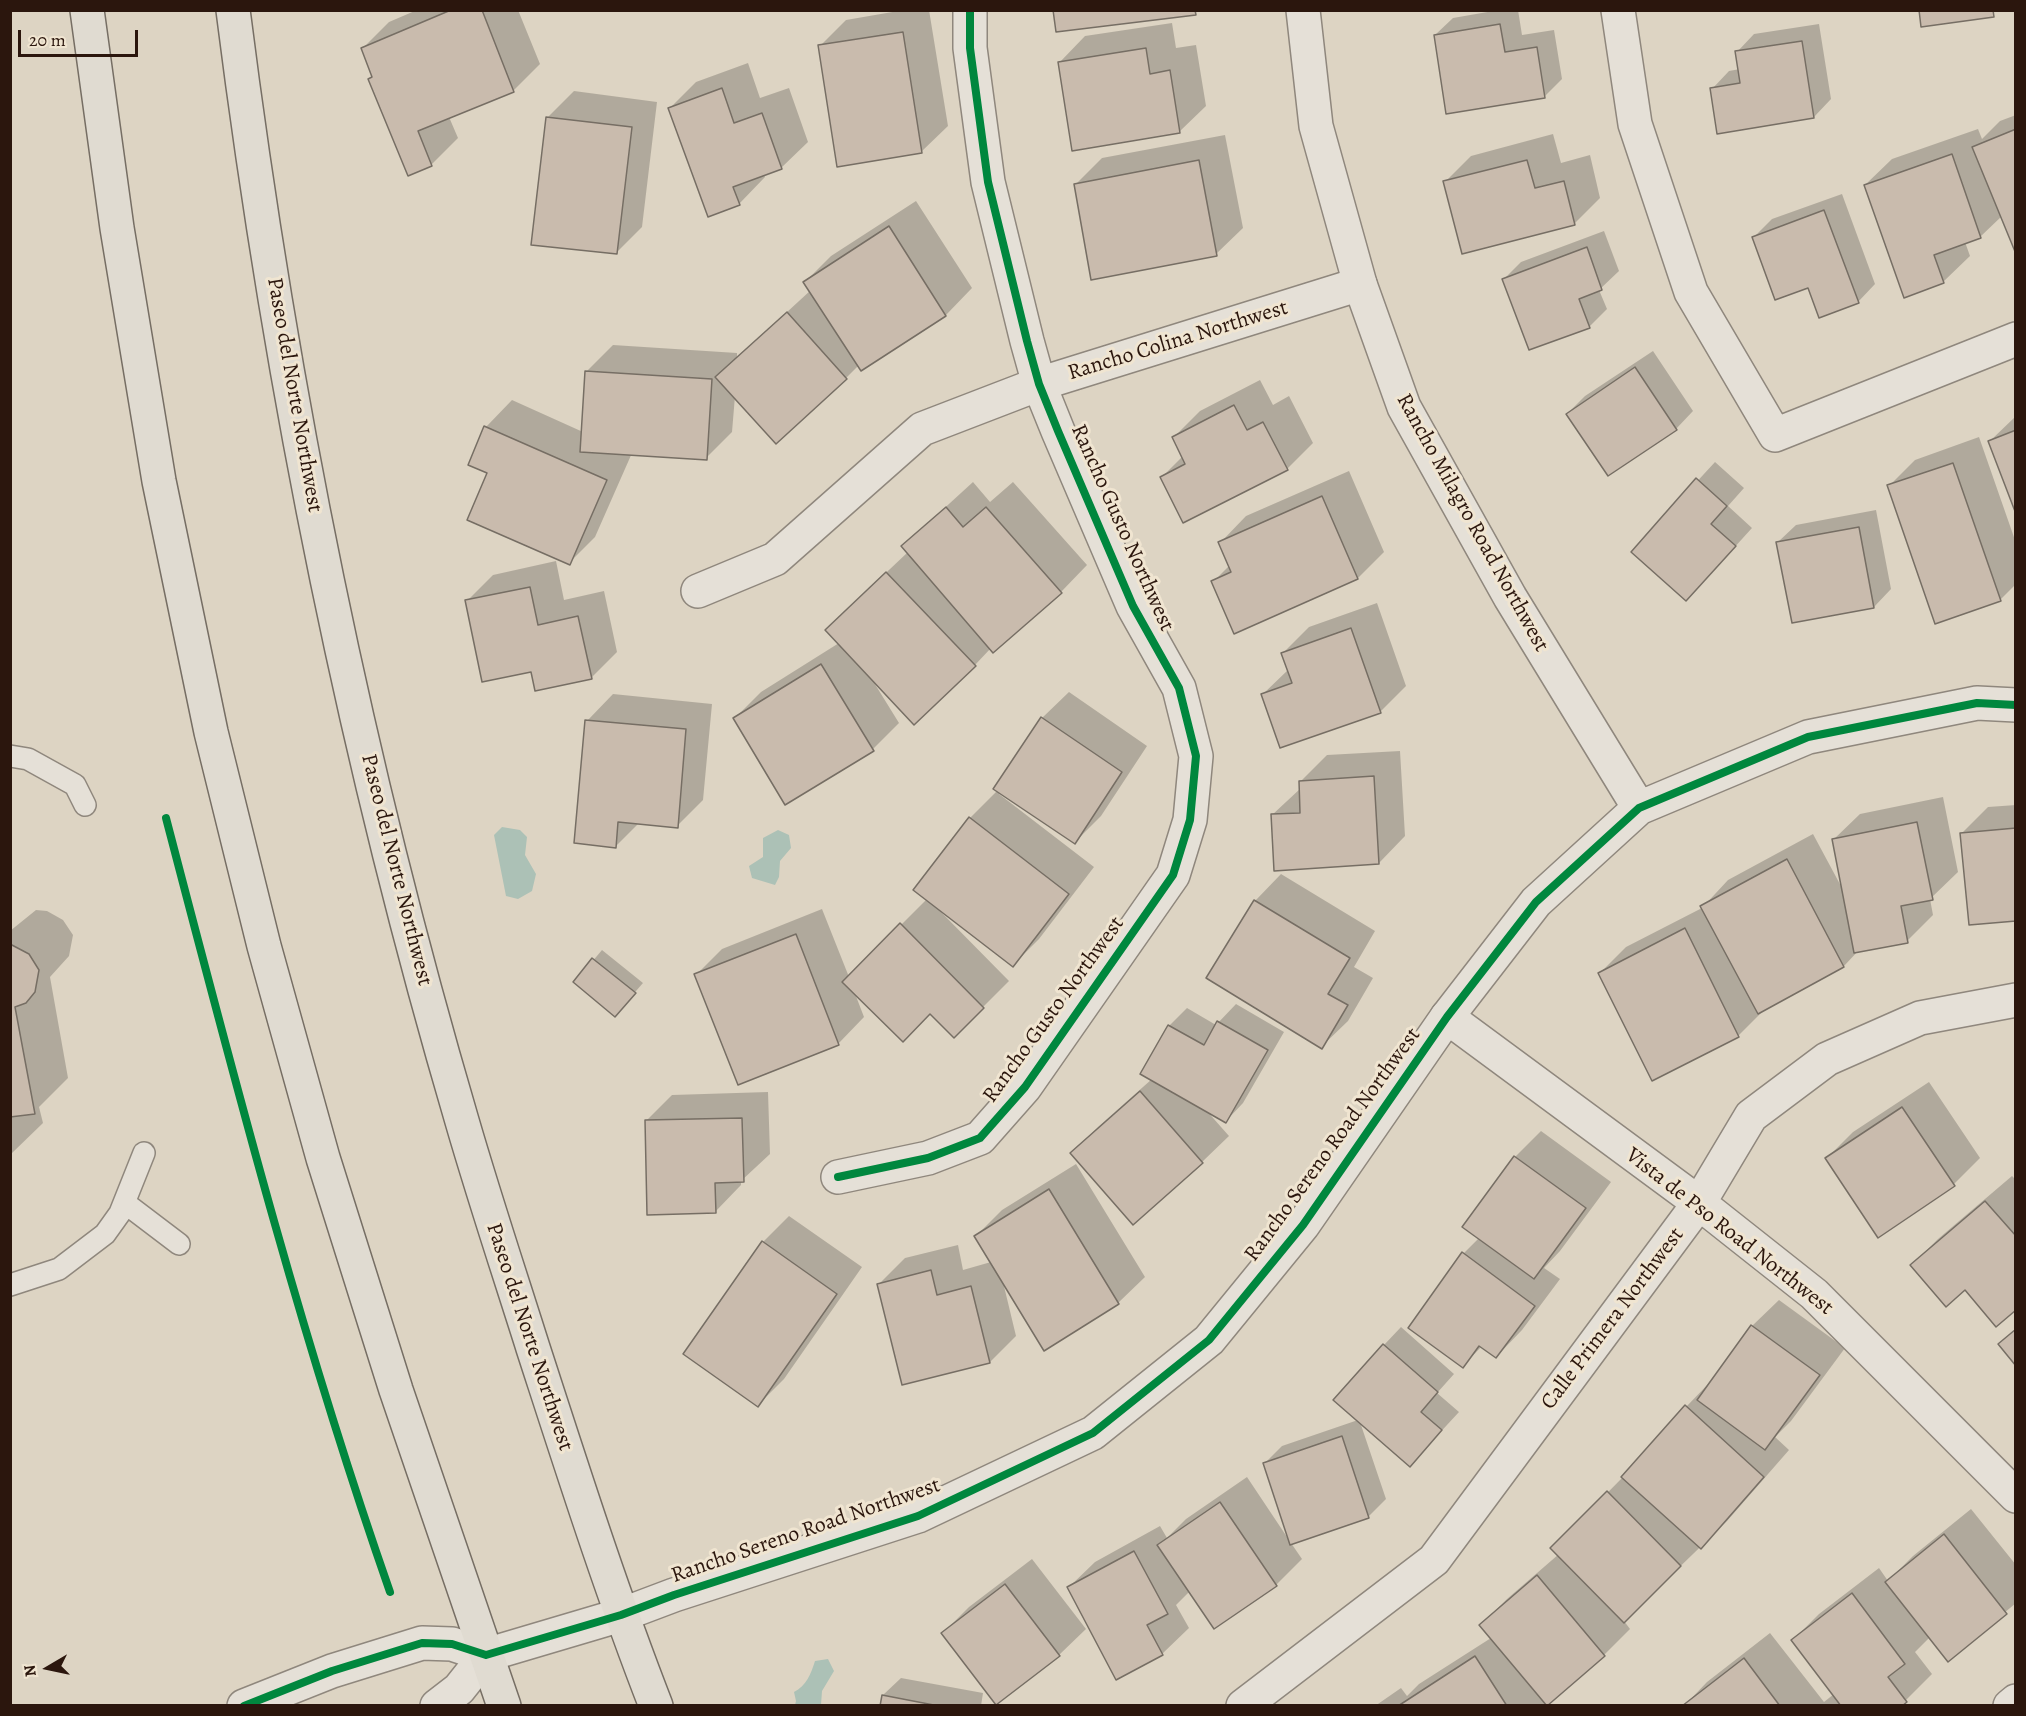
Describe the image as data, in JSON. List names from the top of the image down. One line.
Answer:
{"streets":{"main road":["Paseo del Norte Northwest"],"street":["Rancho Colina Northwest","Rancho Milagro Road Northwest","Rancho Gusto Northwest","Rancho Sereno Road Northwest","Vista de Pso Road Northwest","Calle Primera Northwest"]},"crossings":[["Rancho Colina Northwest","Rancho Milagro Road Northwest"],["Rancho Colina Northwest","Rancho Gusto Northwest"],["Paseo del Norte Northwest","Rancho Sereno Road Northwest"],["Rancho Milagro Road Northwest","Rancho Sereno Road Northwest"],["Rancho Sereno Road Northwest","Vista de Pso Road Northwest"],["Vista de Pso Road Northwest","Calle Primera Northwest"]],"scale_bar":"20 m","north":"left"}
